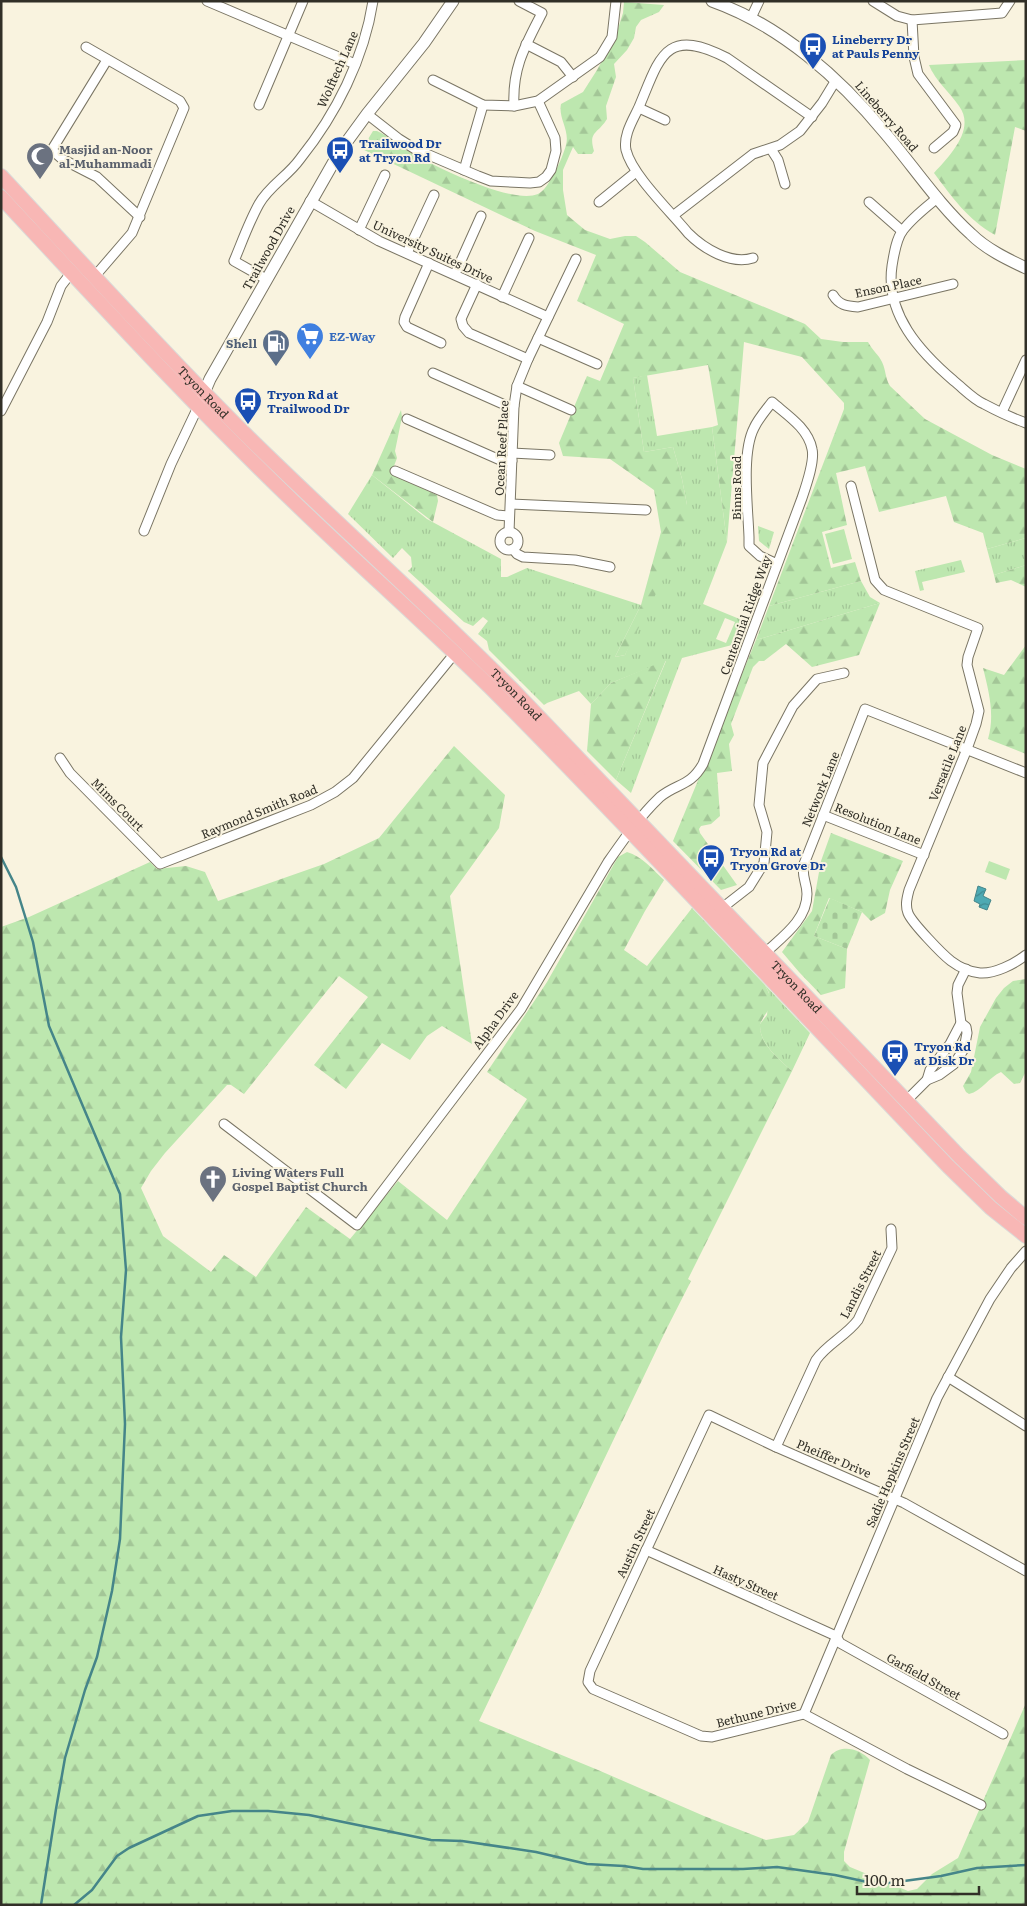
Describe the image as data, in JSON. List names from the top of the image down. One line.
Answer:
{"streets":{"main road":["Tryon Road"],"street":["Wolftech Lane","Lineberry Road","Trailwood Drive","University Suites Drive","Enson Place","Ocean Reef Place","Binns Road","Centennial Ridge Way","Versatile Lane","Network Lane","Mims Court","Raymond Smith Road","Resolution Lane","Alpha Drive","Landis Street","Pheiffer Drive","Sadie Hopkins Street","Austin Street","Hasty Street","Garfield Street","Bethune Drive"]},"crossings":[["Wolftech Lane","Trailwood Drive"],["Trailwood Drive","University Suites Drive"],["Trailwood Drive","Tryon Road"],["University Suites Drive","Ocean Reef Place"],["Tryon Road","Centennial Ridge Way"],["Tryon Road","Network Lane"],["Tryon Road","Raymond Smith Road"],["Tryon Road","Alpha Drive"],["Binns Road","Centennial Ridge Way"],["Centennial Ridge Way","Alpha Drive"],["Versatile Lane","Network Lane"],["Versatile Lane","Resolution Lane"],["Network Lane","Resolution Lane"],["Mims Court","Raymond Smith Road"],["Landis Street","Pheiffer Drive"],["Pheiffer Drive","Sadie Hopkins Street"],["Pheiffer Drive","Austin Street"],["Sadie Hopkins Street","Hasty Street"],["Sadie Hopkins Street","Garfield Street"],["Sadie Hopkins Street","Bethune Drive"],["Austin Street","Hasty Street"],["Austin Street","Bethune Drive"],["Hasty Street","Garfield Street"]],"places":{"bus stop":["Lineberry Dr at Pauls Penny","Trailwood Dr at Tryon Rd","Tryon Rd at Trailwood Dr","Tryon Rd at Tryon Grove Dr","Tryon Rd at Disk Dr"],"mosque":["Masjid an-Noor al-Muhammadi"],"supermarket":["EZ-Way"],"fuel station":["Shell"],"church":["Living Waters Full Gospel Baptist Church"]},"scale_bar":"100 m"}
